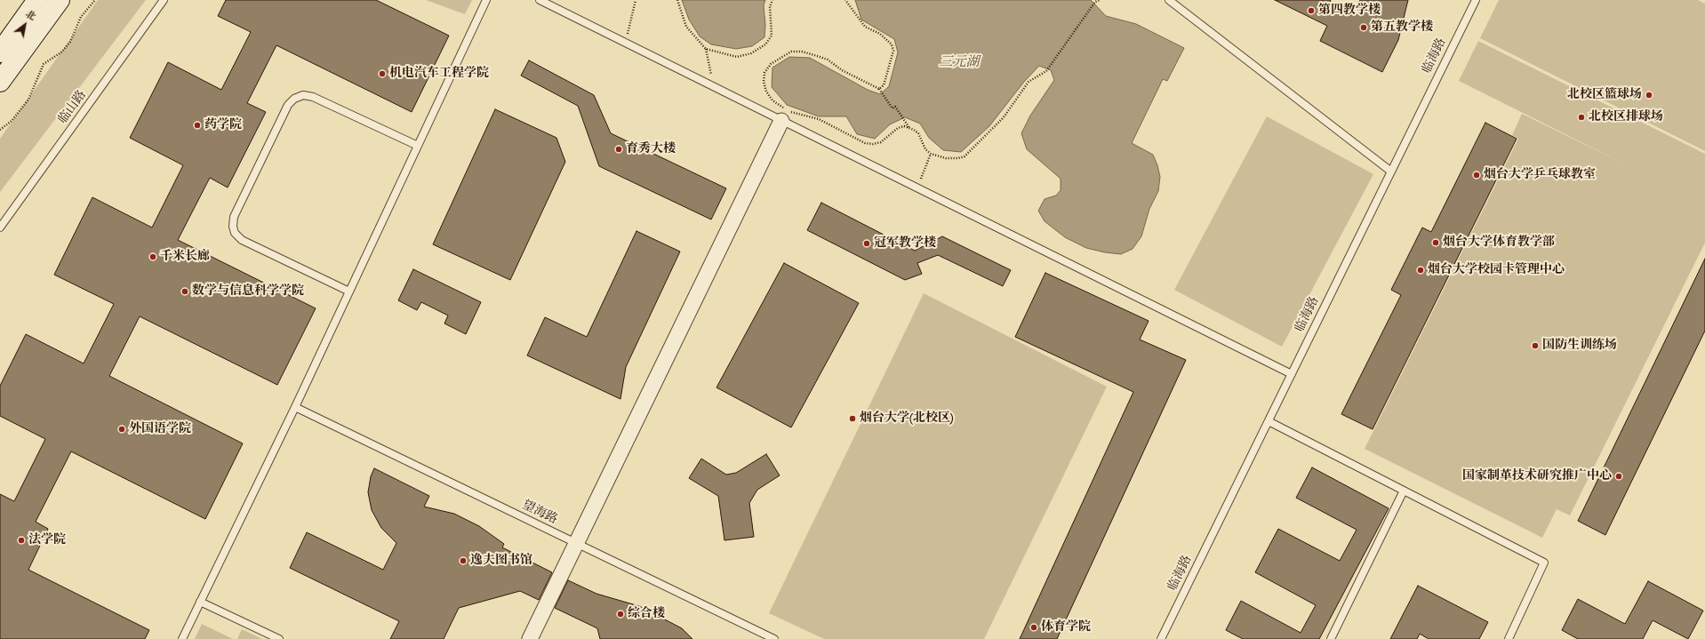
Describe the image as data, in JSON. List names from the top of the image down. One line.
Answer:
{"streets":{"lane":["临海路","临山路","望海路"]},"water":["三元湖"],"places":["第四教学楼","第五教学楼","机电汽车工程学院","北校区篮球场","北校区排球场","药学院","育秀大楼","烟台大学乒乓球教室","烟台大学体育教学部","冠军教学楼","千米长廊","烟台大学校园卡管理中心","数学与信息科学学院","国防生训练场","烟台大学(北校区)","外国语学院","国家制革技术研究推广中心","法学院","逸夫图书馆","综合楼","体育学院"],"north":"top right"}
